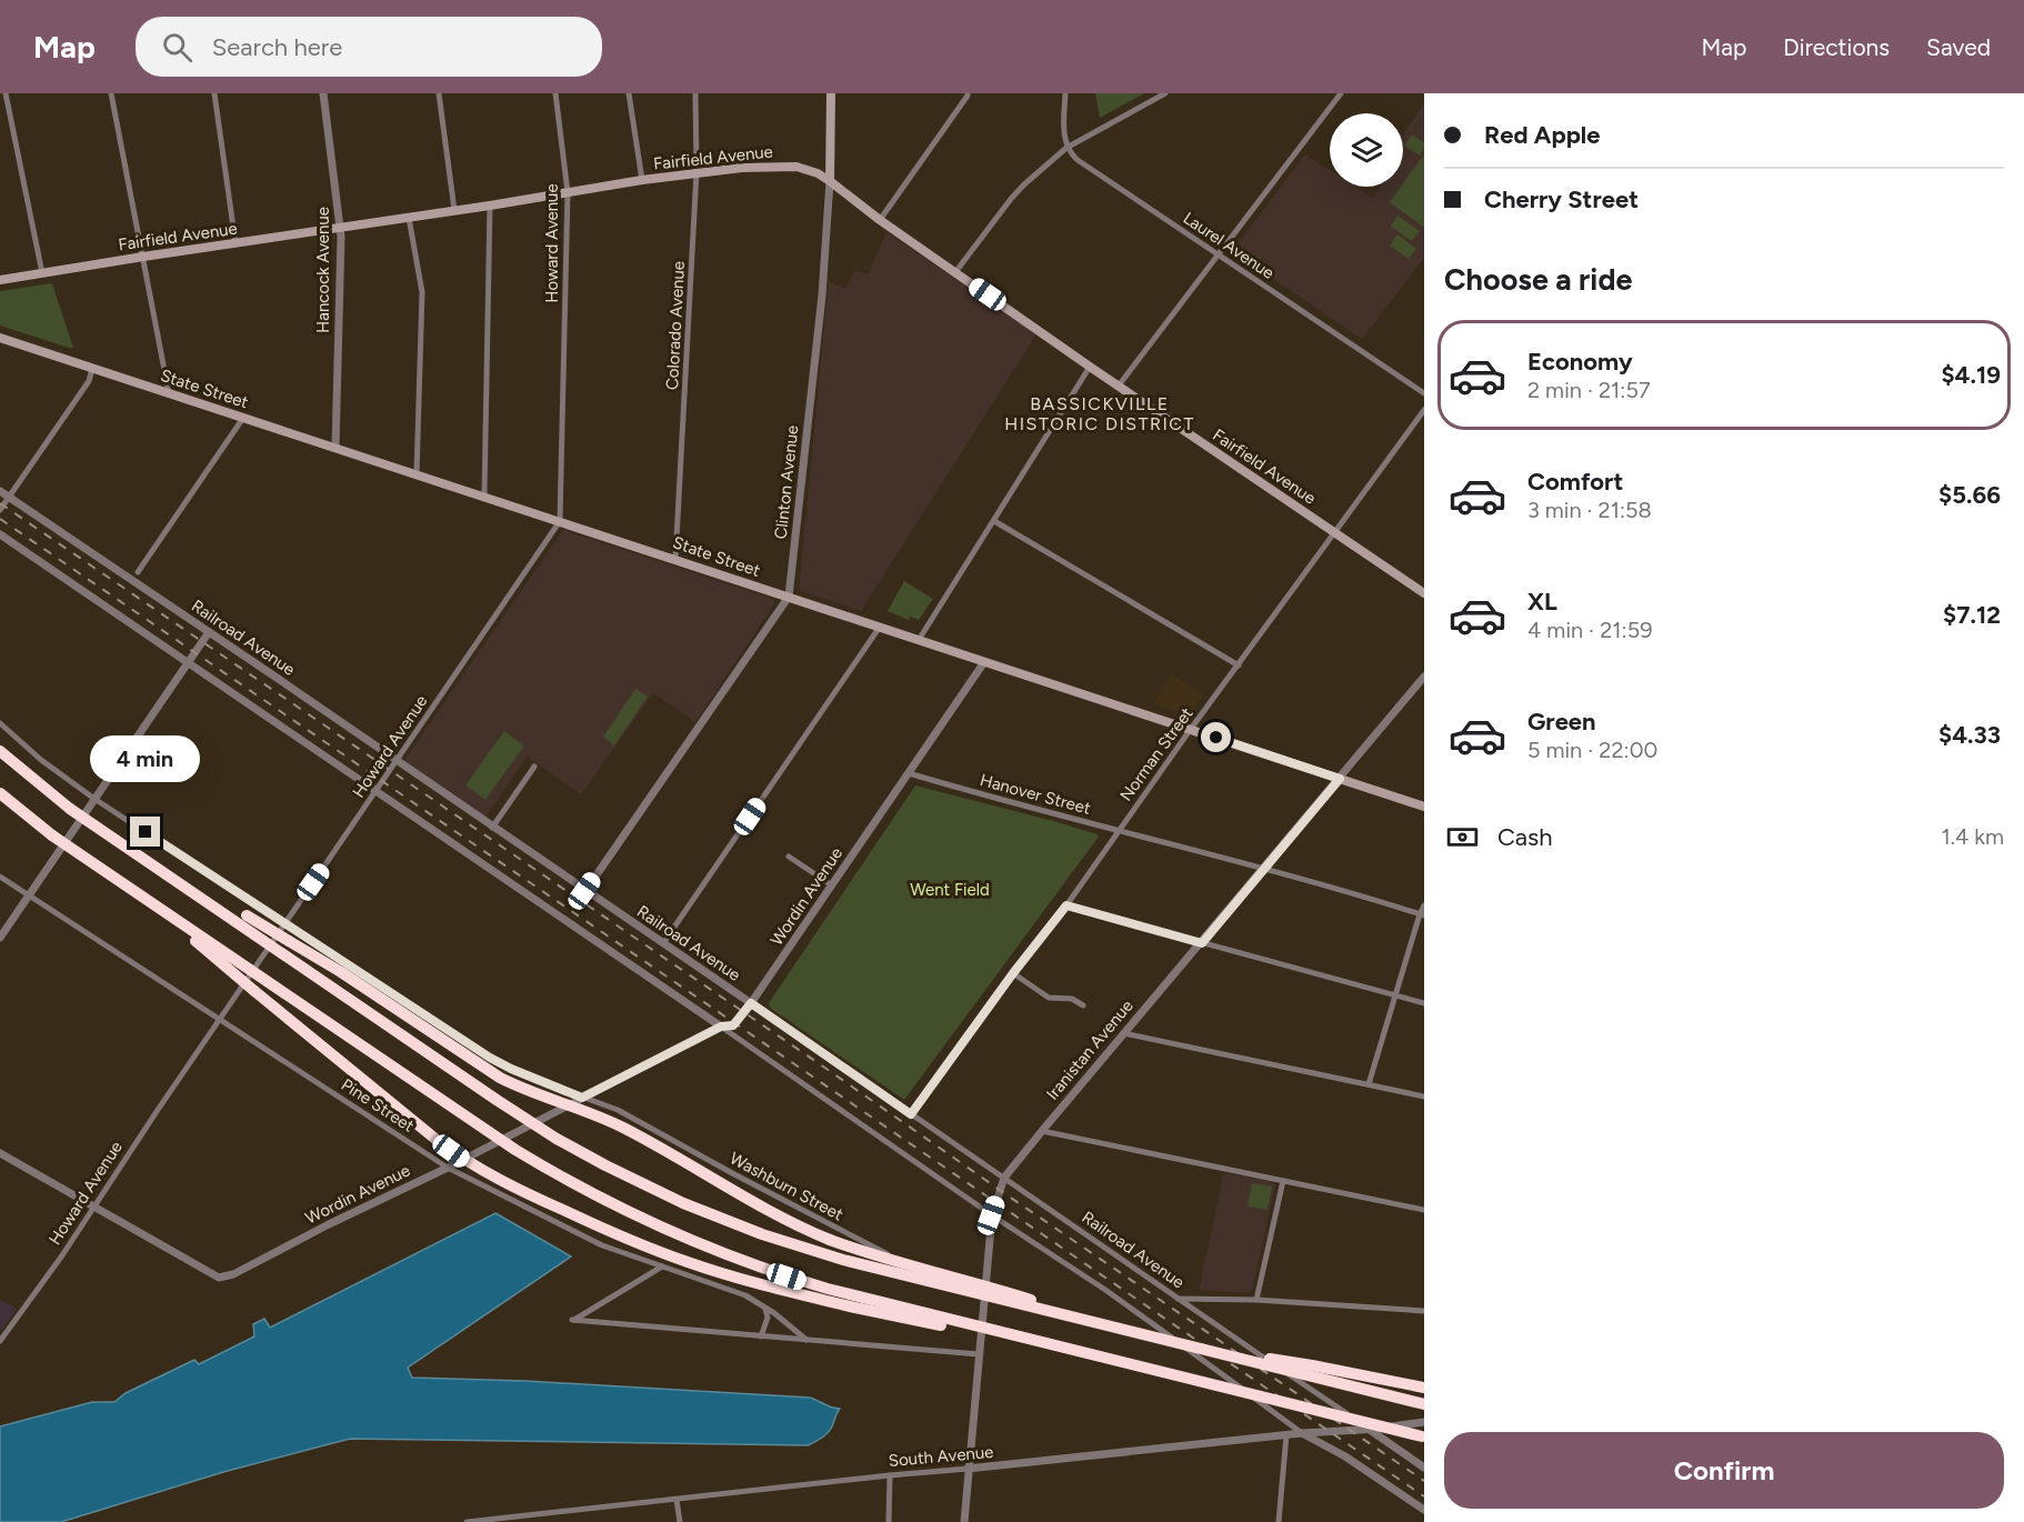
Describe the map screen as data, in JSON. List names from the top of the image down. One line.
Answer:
{"streets":{"main road":["Fairfield Avenue","State Street","Clinton Avenue"],"street":["Howard Avenue","Laurel Avenue","Hancock Avenue","Colorado Avenue","Railroad Avenue","Norman Street","Hanover Street","Wordin Avenue","Iranistan Avenue","Pine Street","Washburn Street","South Avenue"]},"crossings":[["Fairfield Avenue","Howard Avenue"],["Fairfield Avenue","Hancock Avenue"],["Fairfield Avenue","Colorado Avenue"],["Fairfield Avenue","Clinton Avenue"],["Fairfield Avenue","Norman Street"],["Howard Avenue","State Street"],["Howard Avenue","Railroad Avenue"],["Howard Avenue","Wordin Avenue"],["Howard Avenue","Pine Street"],["Howard Avenue","Washburn Street"],["Hancock Avenue","State Street"],["Colorado Avenue","State Street"],["State Street","Clinton Avenue"],["State Street","Norman Street"],["State Street","Wordin Avenue"],["State Street","Iranistan Avenue"],["Clinton Avenue","Railroad Avenue"],["Railroad Avenue","Norman Street"],["Railroad Avenue","Wordin Avenue"],["Railroad Avenue","Iranistan Avenue"],["Railroad Avenue","South Avenue"],["Norman Street","Hanover Street"],["Hanover Street","Wordin Avenue"],["Hanover Street","Iranistan Avenue"],["Wordin Avenue","Pine Street"],["Wordin Avenue","Washburn Street"],["Iranistan Avenue","Washburn Street"],["Iranistan Avenue","South Avenue"]],"districts":["BASSICKVILLE HISTORIC DISTRICT"],"parks":["Went Field"],"page":{"header":"Map","search":"Search here","nav":["Map","Directions","Saved"],"banner":["Red Apple","Cherry Street"],"heading":"Choose a ride","list":[{"name":"Economy","note":"2 min · 21:57","value":"$4.19"},{"name":"Comfort","note":"3 min · 21:58","value":"$5.66"},{"name":"XL","note":"4 min · 21:59","value":"$7.12"},{"name":"Green","note":"5 min · 22:00","value":"$4.33"}],"bubble":"4 min","pay":["Cash","1.4 km"],"buttons":"Confirm"}}
